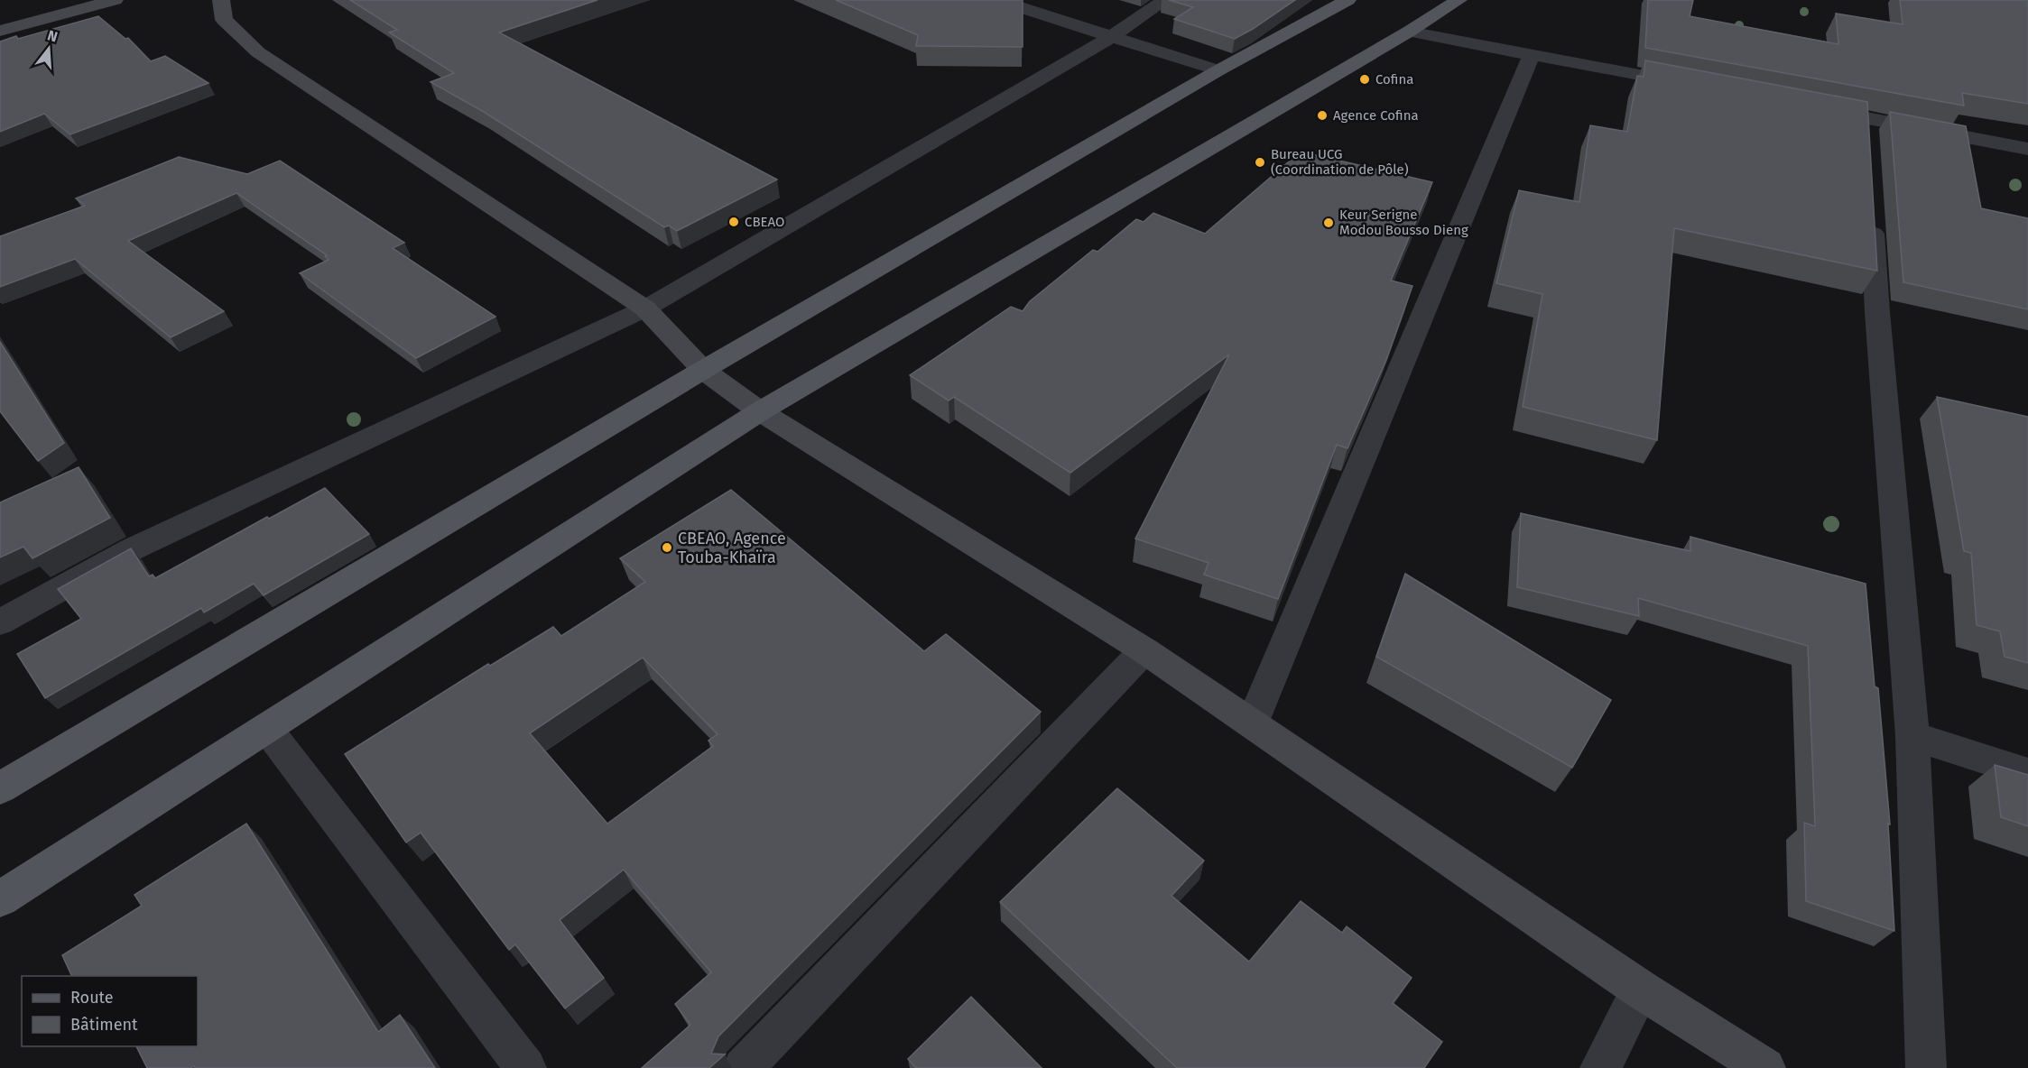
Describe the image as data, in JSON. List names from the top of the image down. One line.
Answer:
{"places":["Cofina","Agence Cofina","Bureau UCG (Coordination de Pôle)","CBEAO","Keur Serigne Modou Bousso Dieng","CBEAO, Agence Touba-Khaïra"],"legend":["Route","Bâtiment"],"north":"top"}
